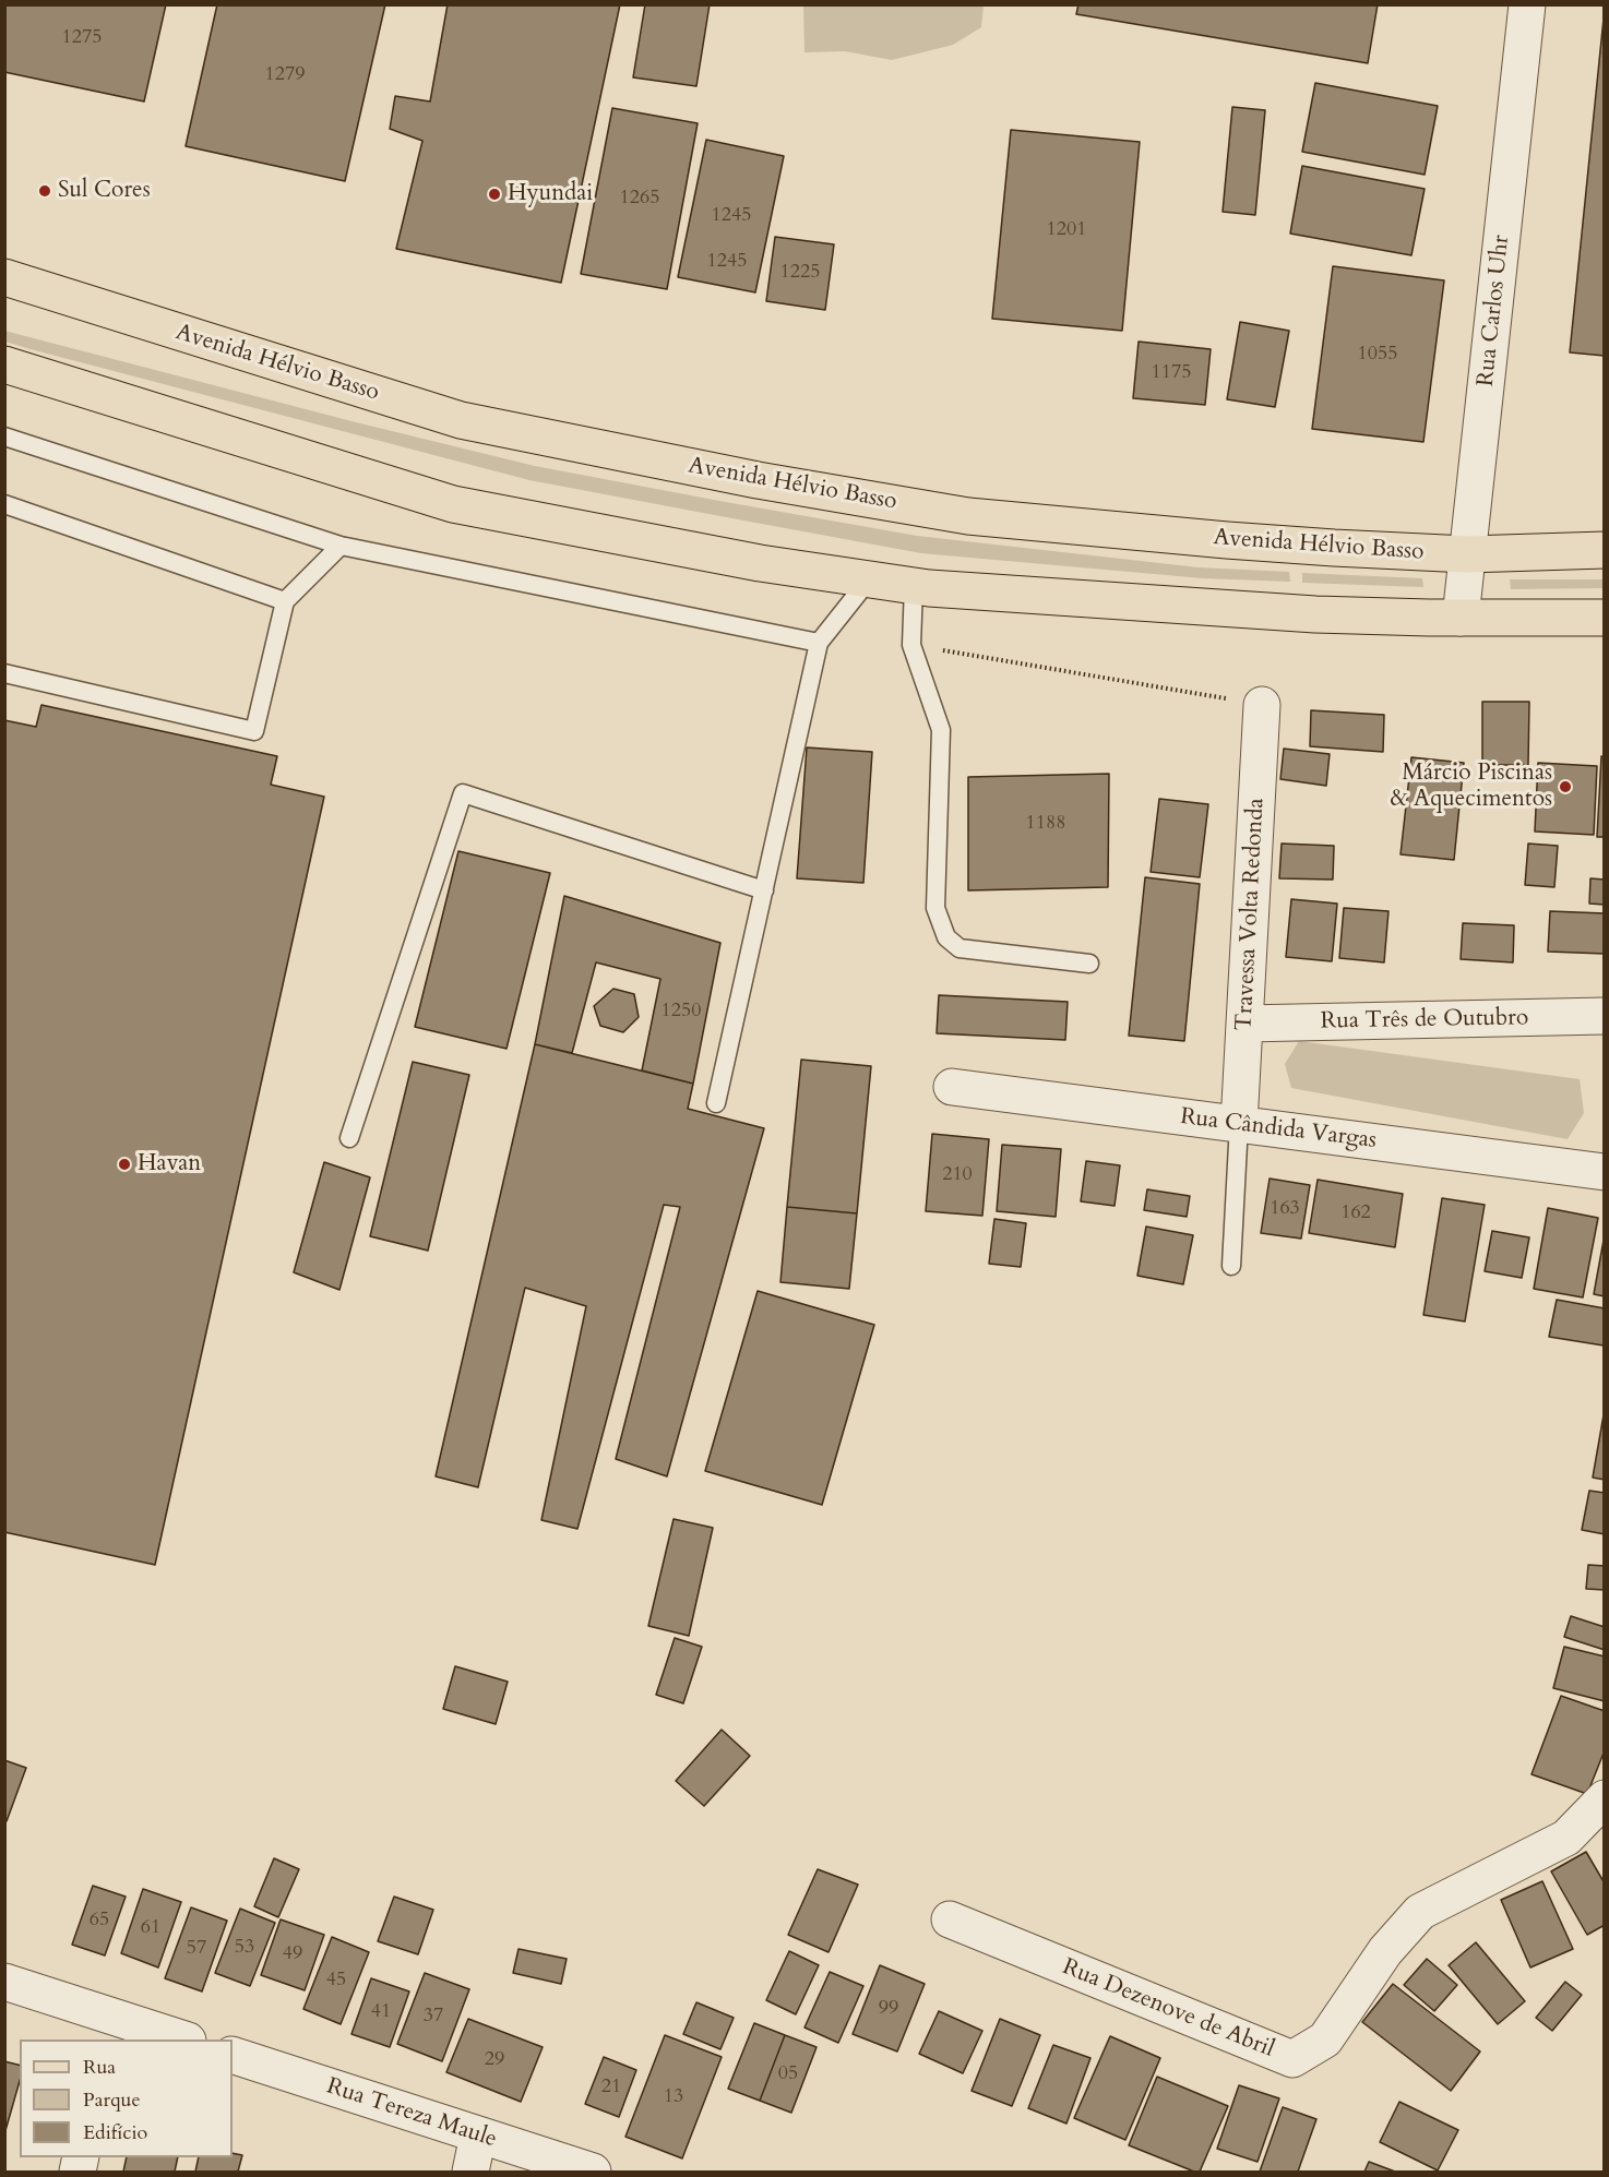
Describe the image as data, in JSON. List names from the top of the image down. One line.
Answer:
{"streets":{"main road":["Avenida Hélvio Basso"],"street":["Rua Carlos Uhr","Travessa Volta Redonda","Rua Três de Outubro","Rua Cândida Vargas","Rua Dezenove de Abril","Rua Tereza Maule"]},"crossings":[["Rua Carlos Uhr","Avenida Hélvio Basso"],["Travessa Volta Redonda","Rua Três de Outubro"],["Travessa Volta Redonda","Rua Cândida Vargas"]],"places":["Sul Cores","Hyundai","Márcio Piscinas & Aquecimentos","Havan"],"house_numbers":["1275","1279","1265","1245","1201","1245","1225","1055","1175","1188","1250","210","163","162","65","61","53","57","49","45","99","41","37","29","05","21","13"],"legend":["Rua","Parque","Edifício"]}
